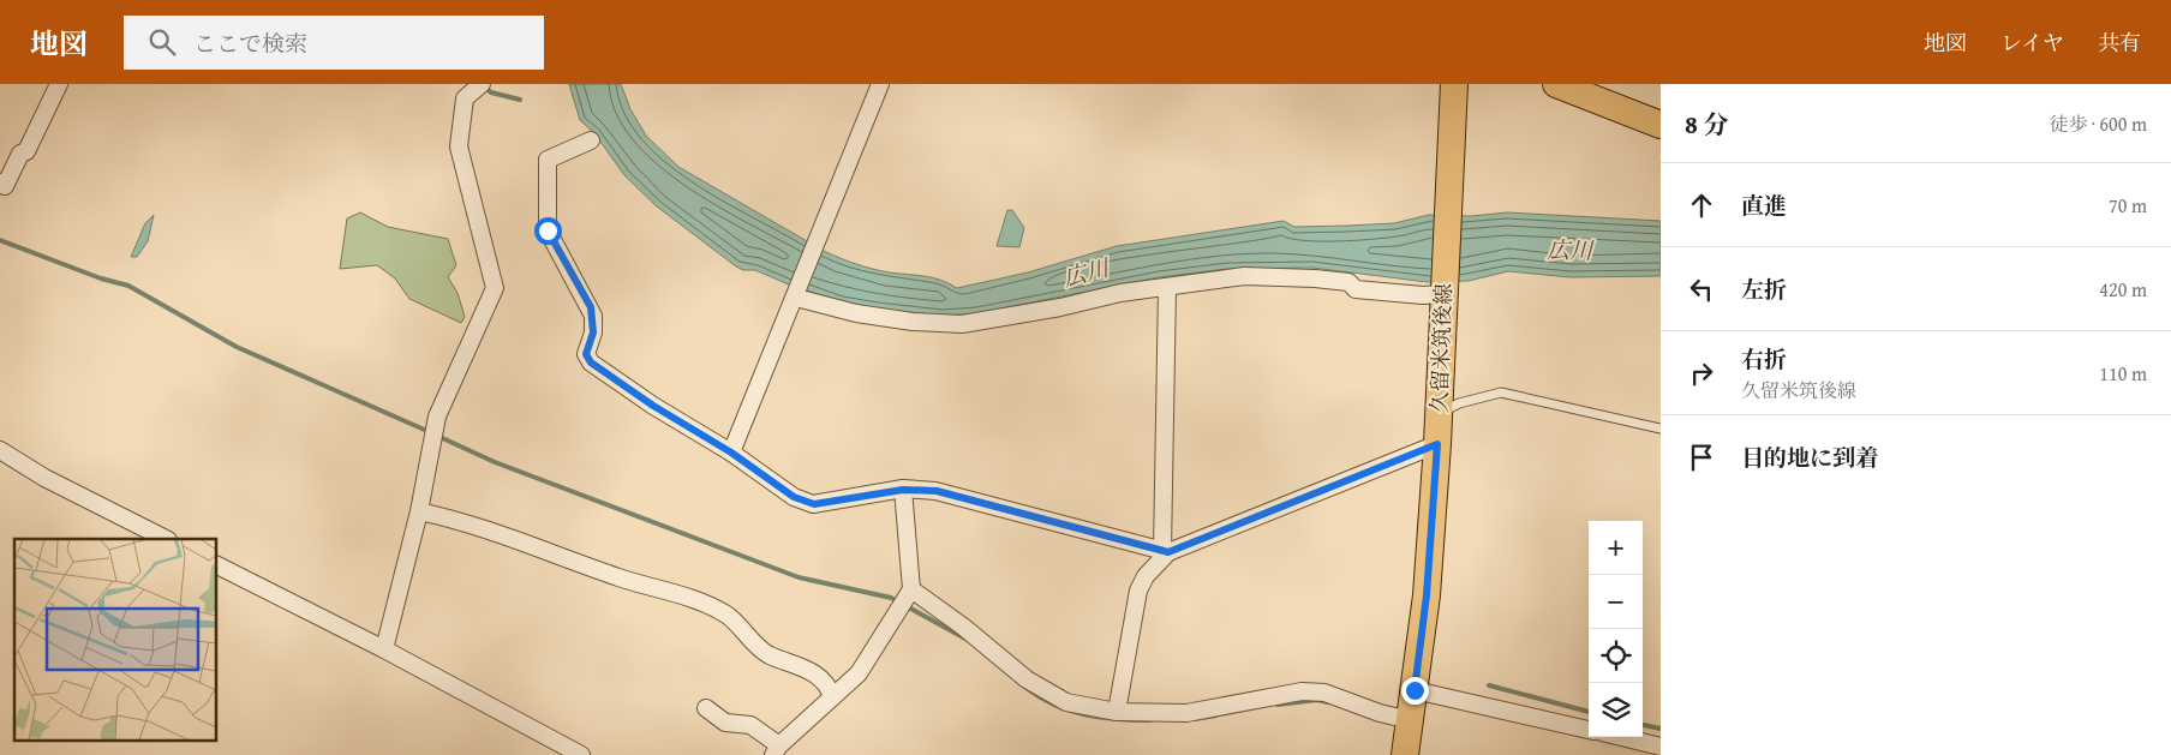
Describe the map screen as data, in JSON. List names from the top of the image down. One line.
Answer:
{"streets":{"main road":["久留米筑後線"]},"water":["広川"],"page":{"header":"地図","search":"ここで検索","nav":["地図","レイヤ","共有"],"heading":["8 分","徒歩 · 600 m"],"list":[["直進","70 m"],["左折","420 m"],["右折","久留米筑後線","110 m"],"目的地に到着"],"map_buttons":["+","−"]}}
